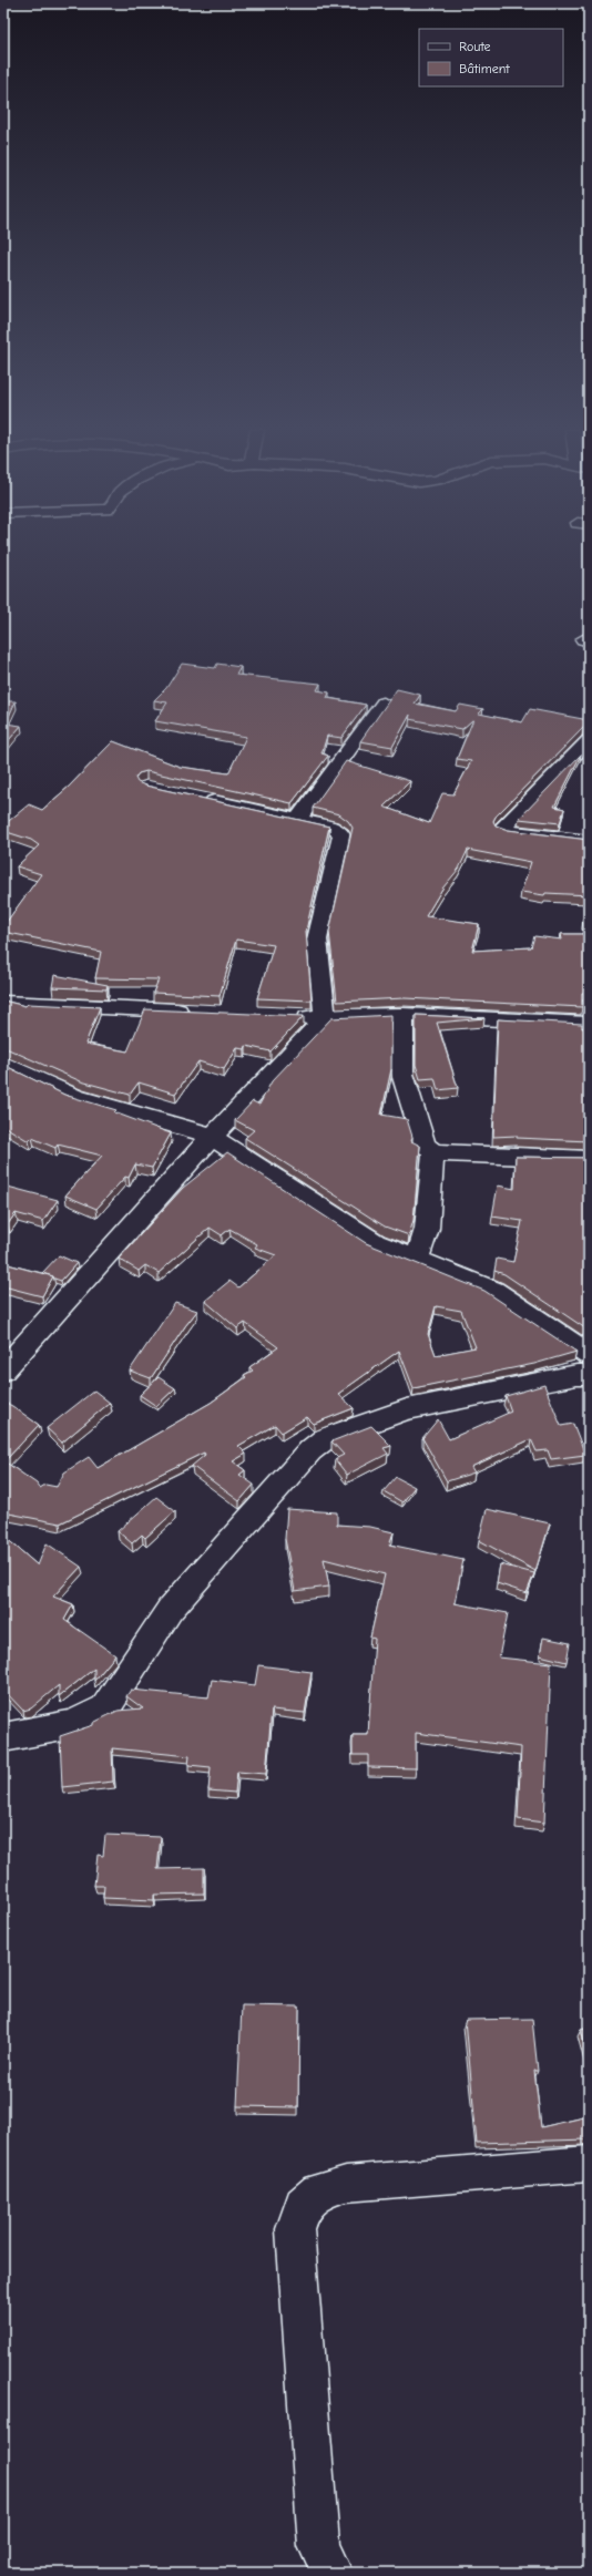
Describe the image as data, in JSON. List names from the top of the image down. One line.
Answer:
{"legend":["Route","Bâtiment"]}
